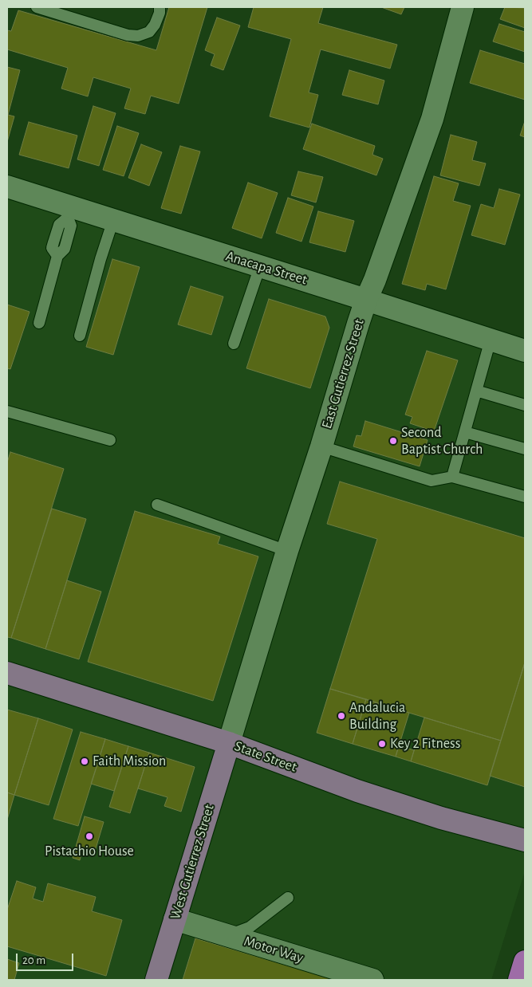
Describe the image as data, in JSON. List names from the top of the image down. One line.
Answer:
{"streets":{"main road":["Anacapa Street","East Gutierrez Street","State Street","West Gutierrez Street","Motor Way"]},"crossings":[["Anacapa Street","East Gutierrez Street"],["East Gutierrez Street","State Street"],["East Gutierrez Street","West Gutierrez Street"],["State Street","West Gutierrez Street"],["West Gutierrez Street","Motor Way"]],"places":["Second Baptist Church","Andalucia Building","Key 2 Fitness","Faith Mission","Pistachio House"],"scale_bar":"20 m"}
